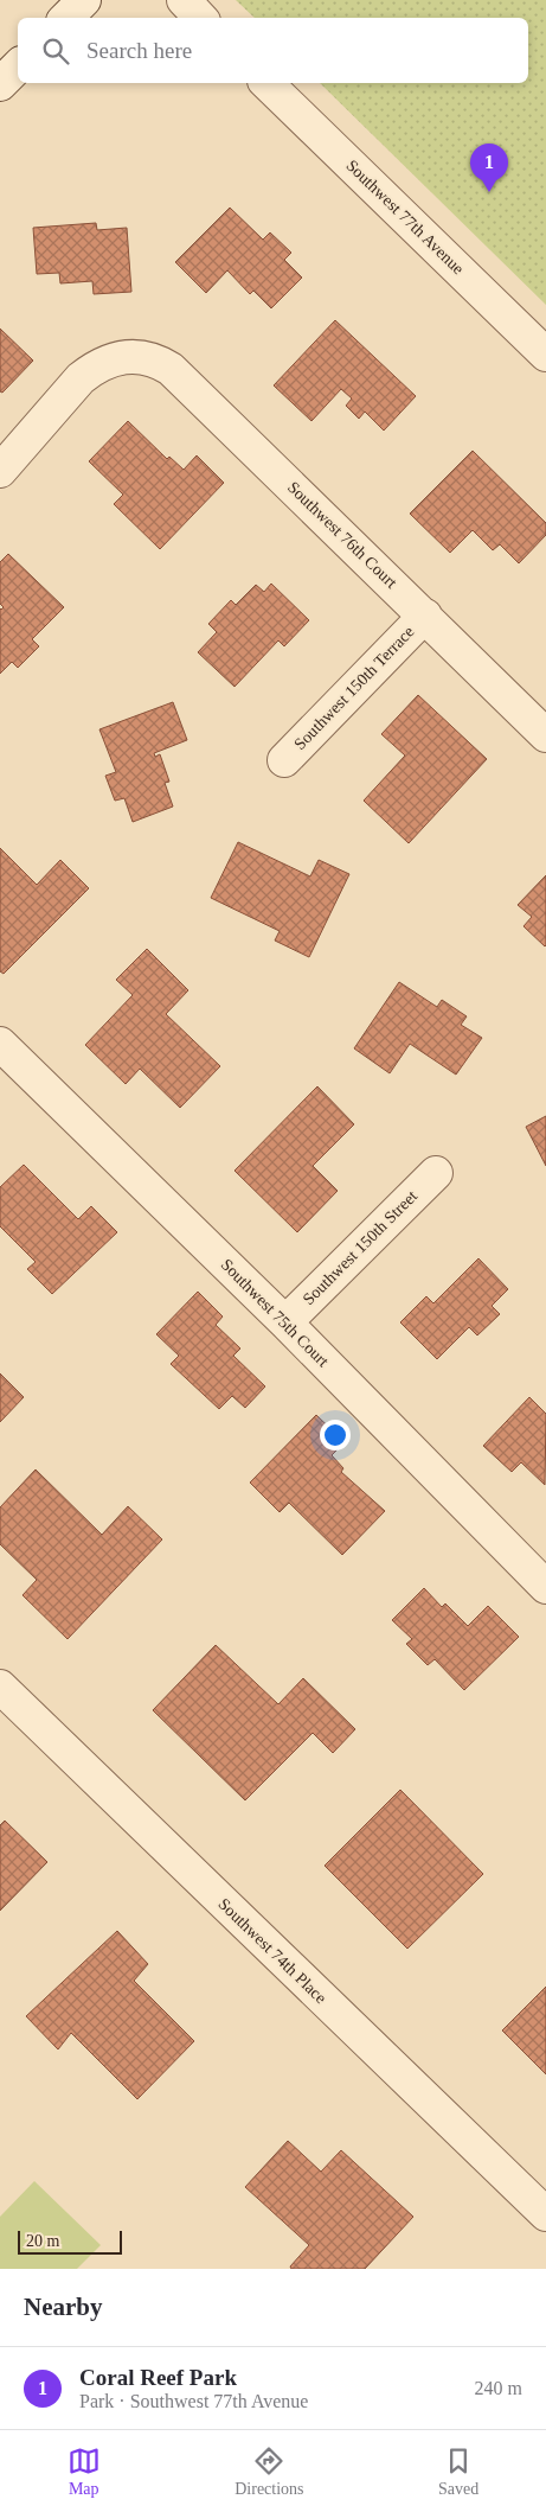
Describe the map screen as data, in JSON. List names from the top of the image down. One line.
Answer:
{"streets":{"street":["Southwest 77th Avenue","Southwest 76th Court","Southwest 150th Terrace","Southwest 150th Street","Southwest 75th Court","Southwest 74th Place"]},"crossings":[["Southwest 76th Court","Southwest 150th Terrace"],["Southwest 150th Street","Southwest 75th Court"]],"scale_bar":"20 m","page":{"search":"Search here","pins":"1","scale":"20 m","heading":"Nearby","list":[{"mark":"1","name":"Coral Reef Park","note":"Park · Southwest 77th Avenue","value":"240 m"}],"nav":["Map","Directions","Saved"]}}
